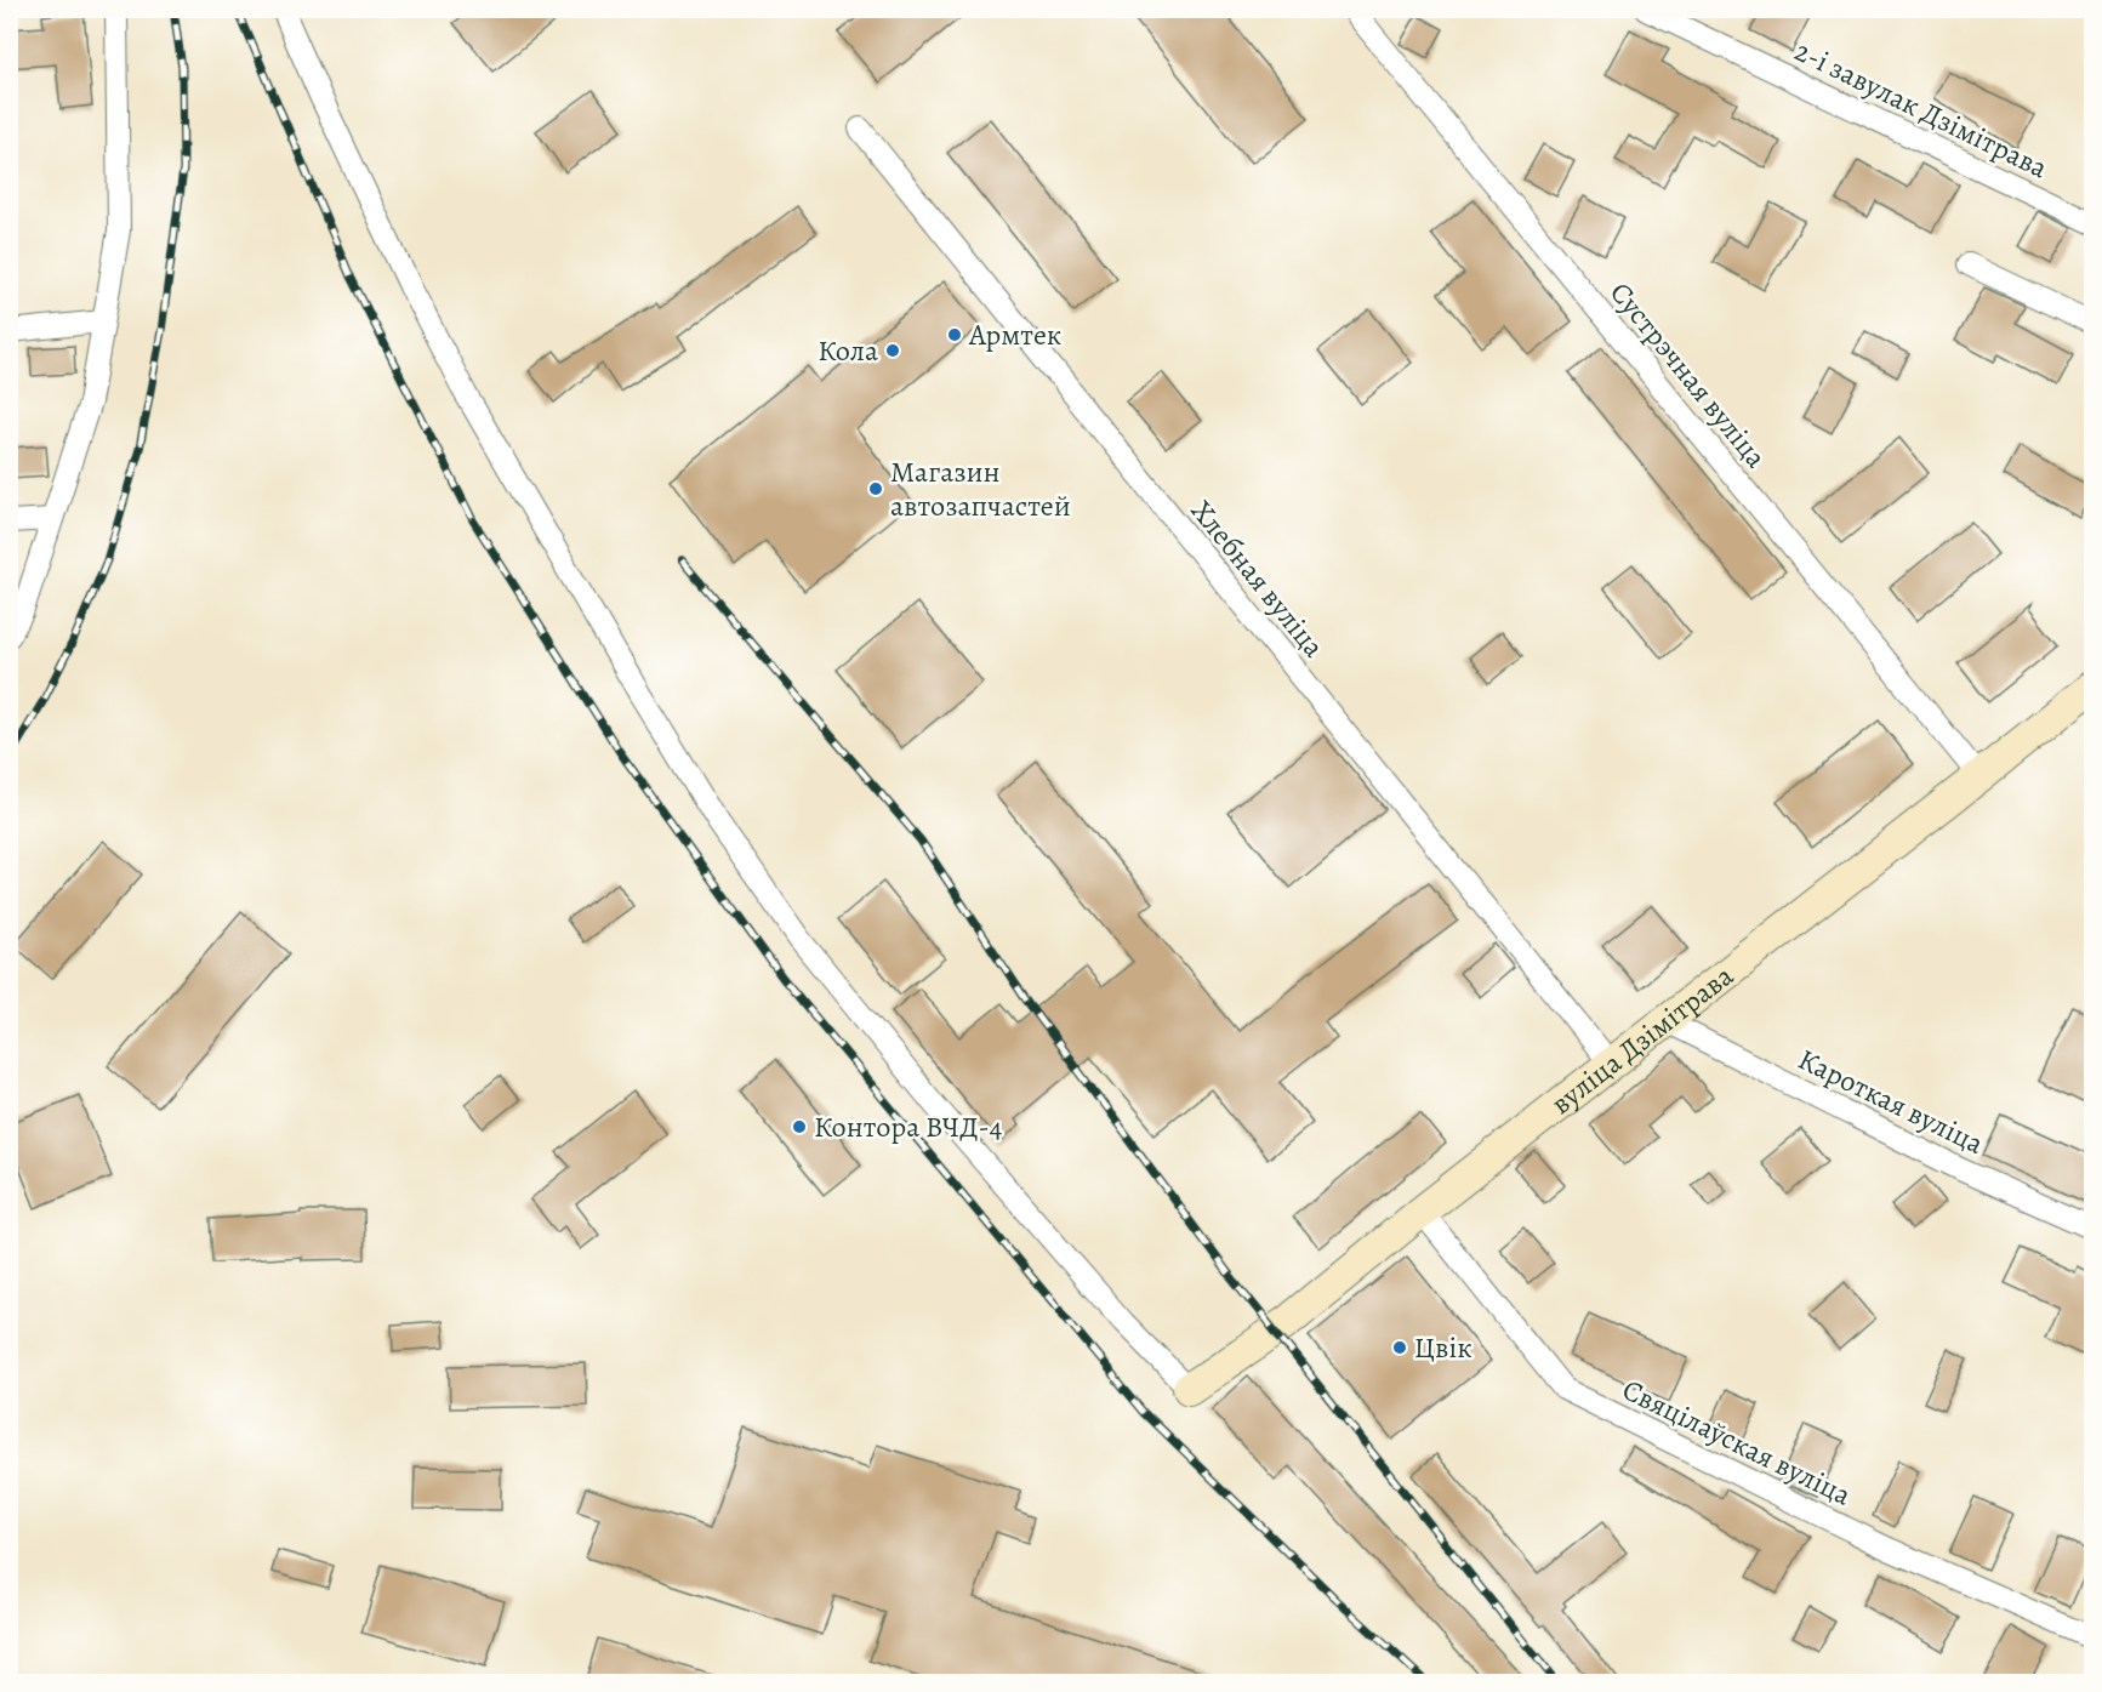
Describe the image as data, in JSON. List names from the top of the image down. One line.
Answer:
{"streets":{"street":["2-і завулак Дзімітрава","Сустрэчная вуліца","Хлебная вуліца","вуліца Дзімітрава","Кароткая вуліца","Свяцілаўская вуліца"]},"crossings":[["Сустрэчная вуліца","вуліца Дзімітрава"],["Хлебная вуліца","вуліца Дзімітрава"],["вуліца Дзімітрава","Кароткая вуліца"],["вуліца Дзімітрава","Свяцілаўская вуліца"]],"places":["Армтек","Кола","Магазин автозапчастей","Контора ВЧД-4","Цвік"]}
